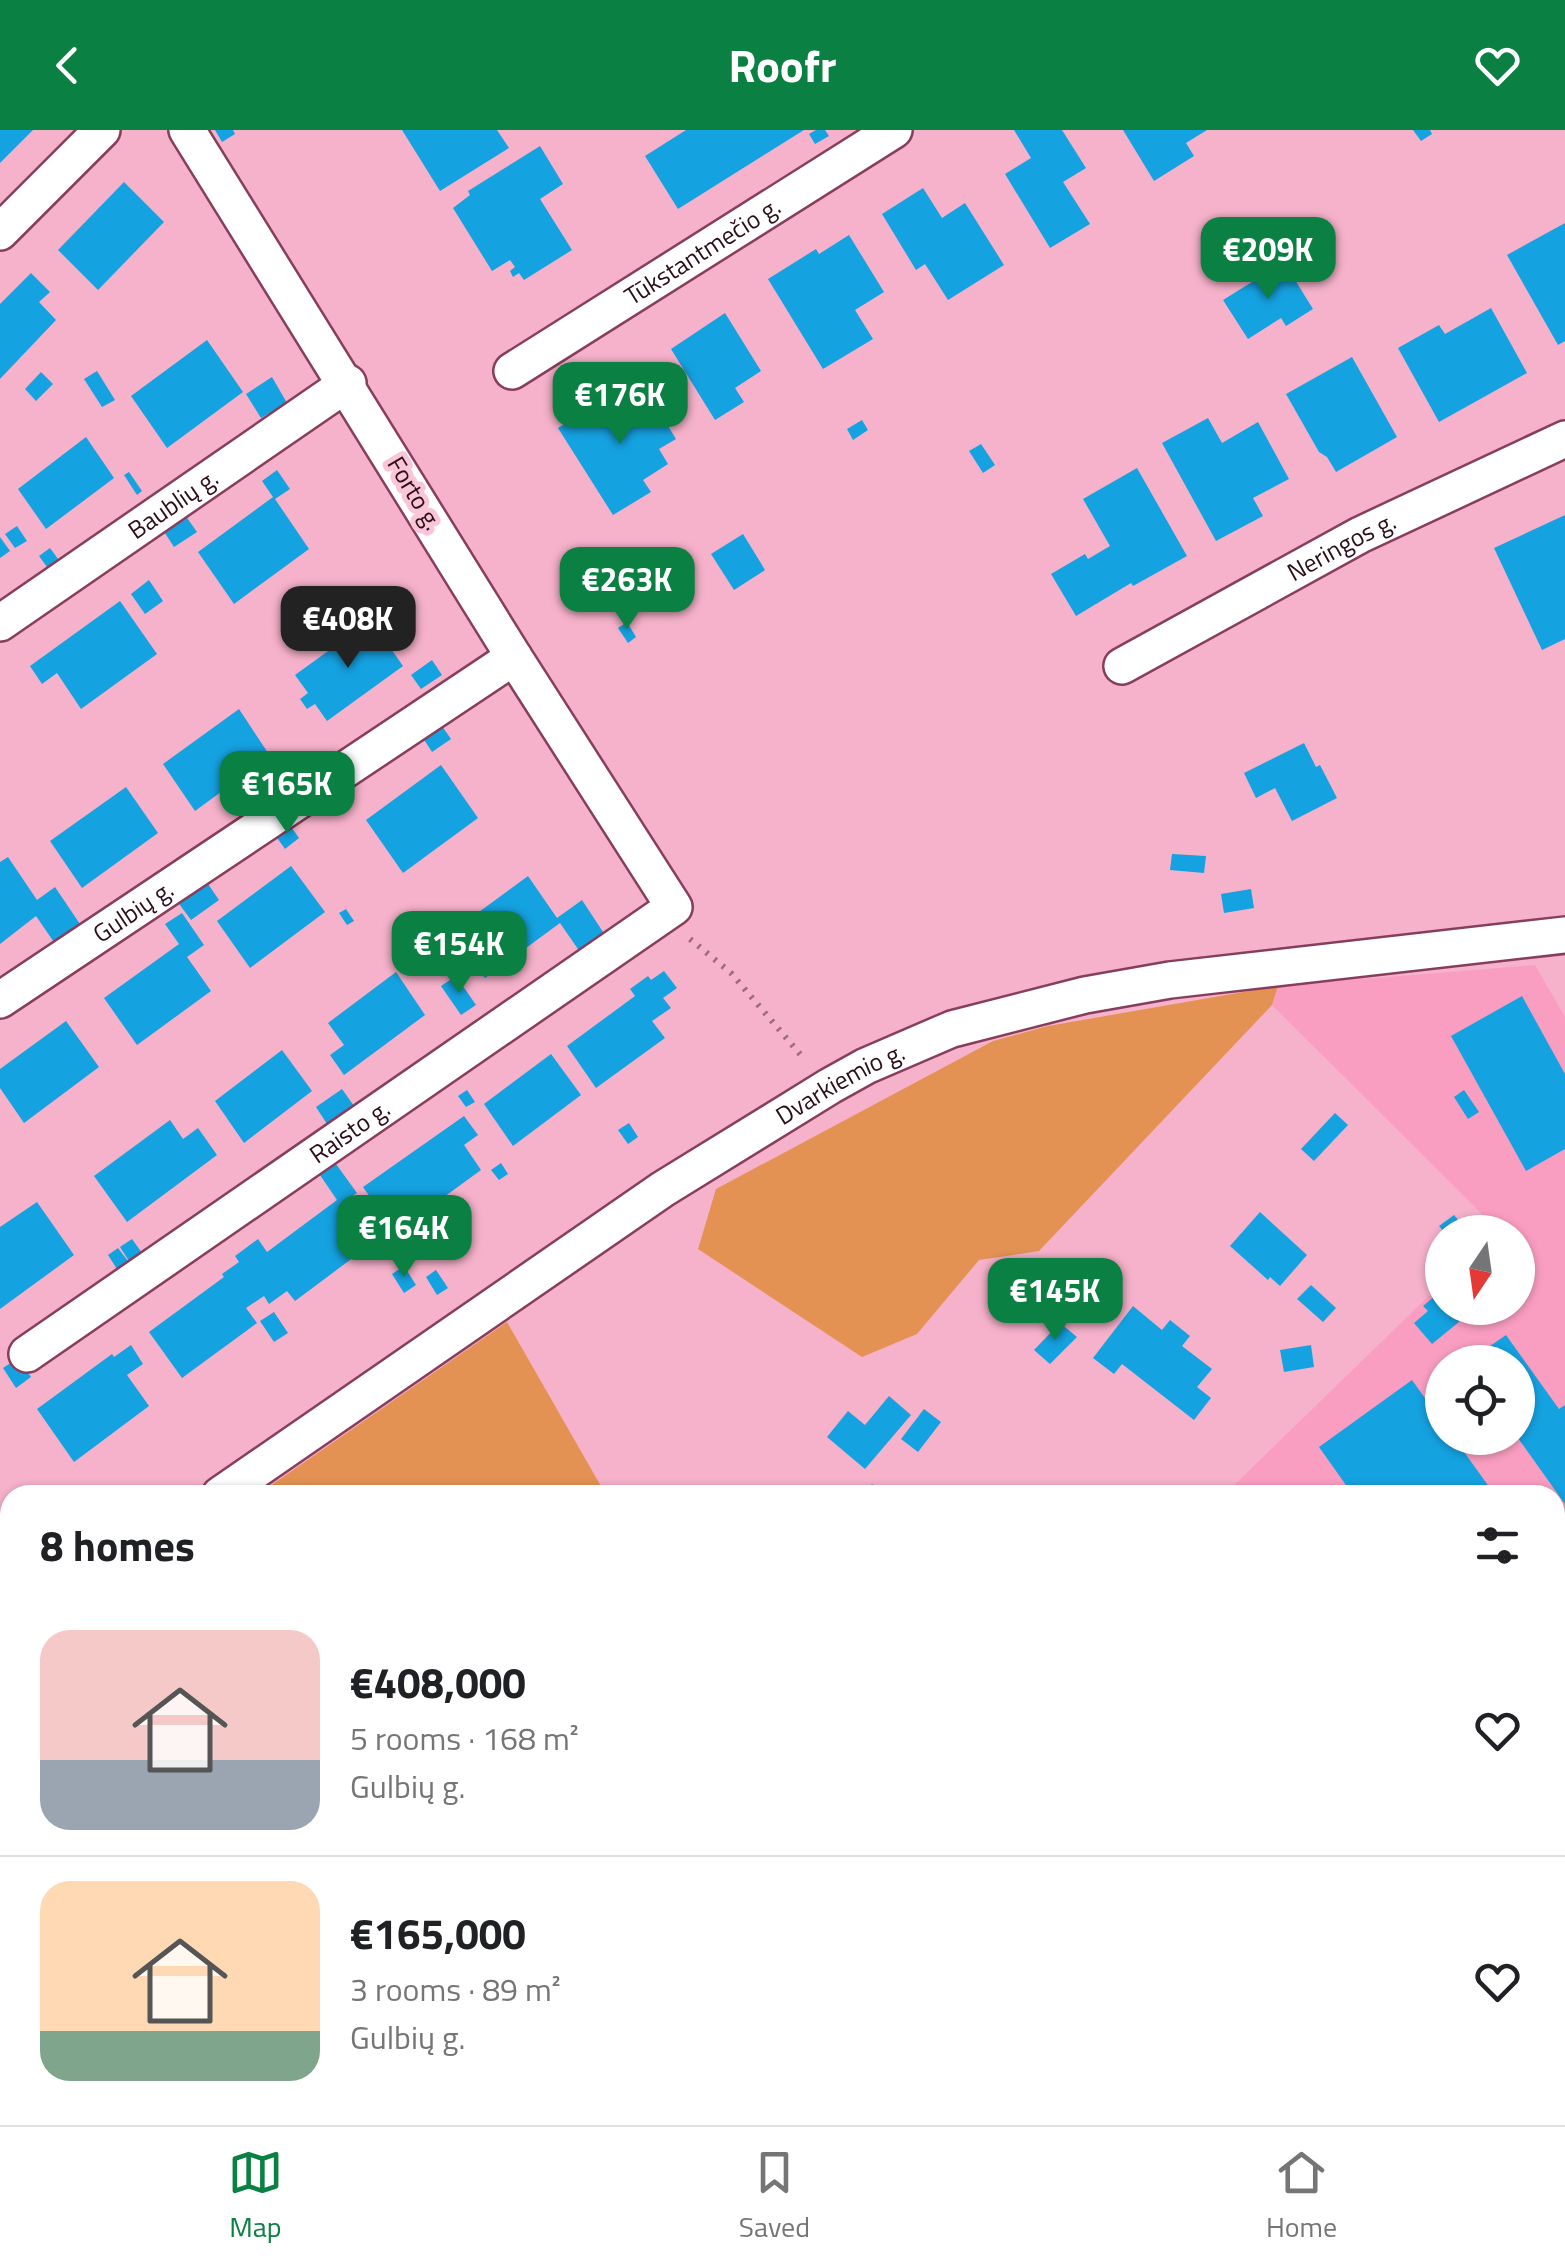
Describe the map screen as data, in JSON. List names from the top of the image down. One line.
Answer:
{"streets":{"street":["Tūkstantmečio g.","Forto g.","Baublių g.","Neringos g.","Gulbių g.","Dvarkiemio g.","Raisto g."]},"crossings":[["Forto g.","Baublių g."],["Forto g.","Gulbių g."],["Forto g.","Raisto g."]],"north":"bottom","page":{"header":"Roofr","price":["€209K","€176K","€263K","€408K","€165K","€154K","€164K","€145K"],"heading":"8 homes","list":[{"name":"€408,000","note":"5 rooms · 168 m² · Gulbių g."},{"name":"€165,000","note":"3 rooms · 89 m² · Gulbių g."}],"tabs":["Map","Saved","Home"]}}
